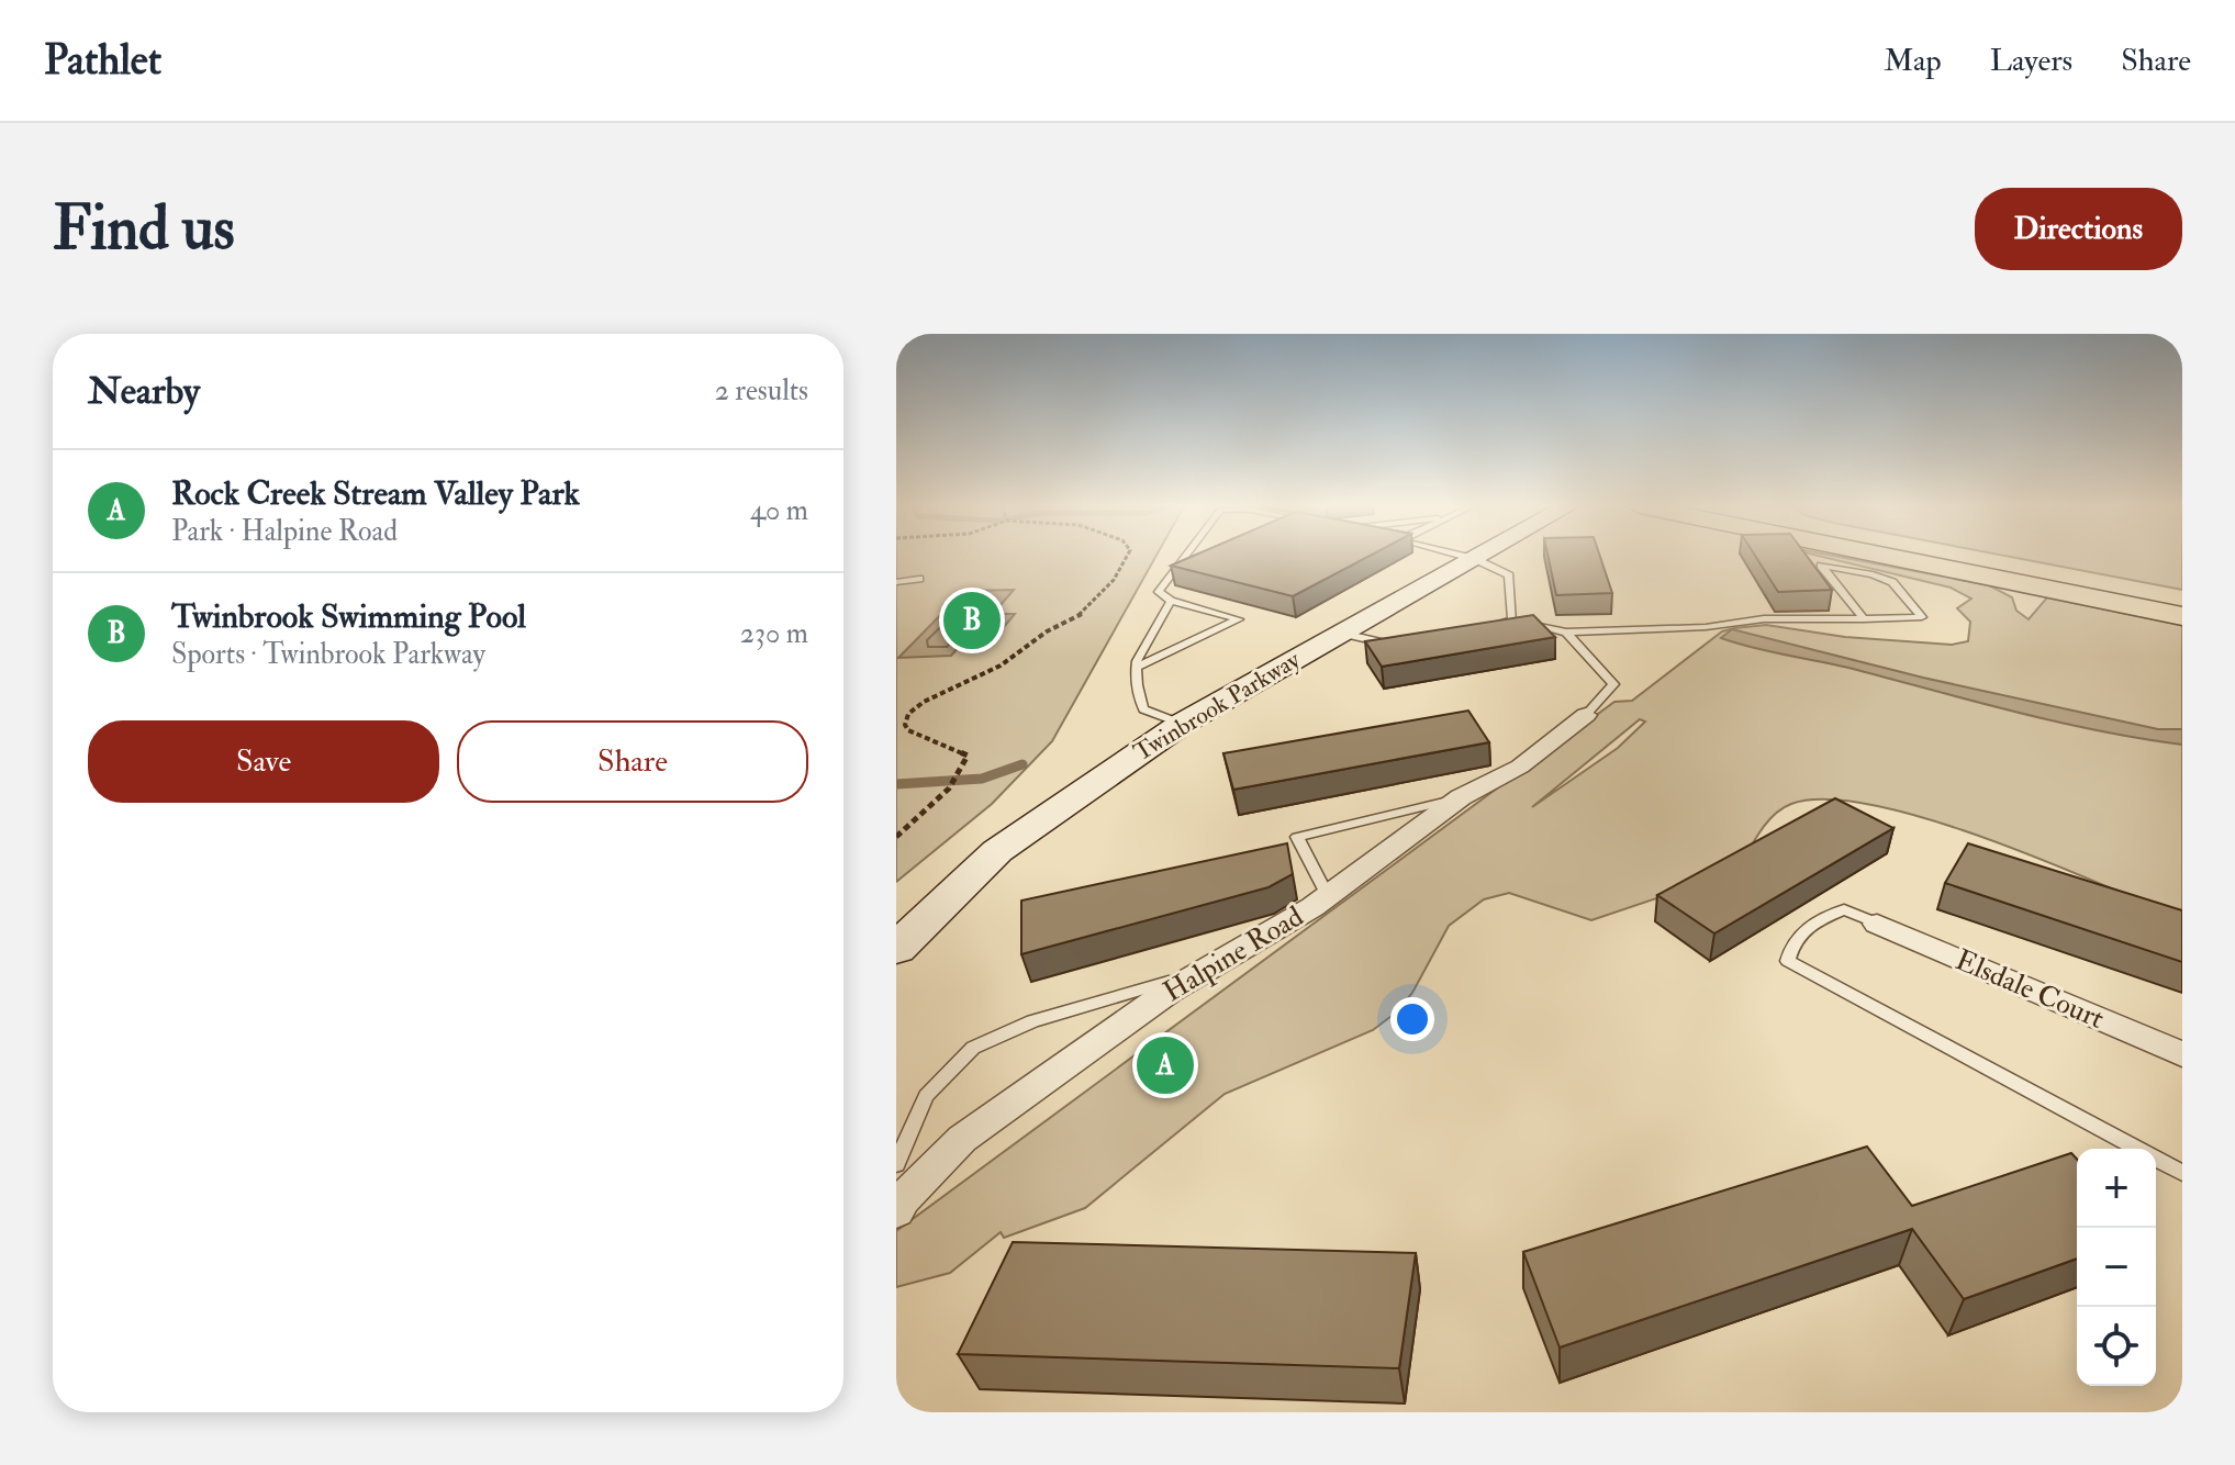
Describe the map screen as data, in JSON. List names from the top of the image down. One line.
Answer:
{"streets":{"main road":["Twinbrook Parkway"],"street":["Halpine Road","Elsdale Court"]},"page":{"header":"Pathlet","nav":["Map","Layers","Share"],"buttons":["Directions",["Save","Share"]],"title":"Find us","heading":["Nearby","2 results"],"list":[{"mark":"A","name":"Rock Creek Stream Valley Park","note":"Park · Halpine Road","value":"40 m"},{"mark":"B","name":"Twinbrook Swimming Pool","note":"Sports · Twinbrook Parkway","value":"230 m"}],"pins":["B","A"],"map_buttons":["+","−"]}}
